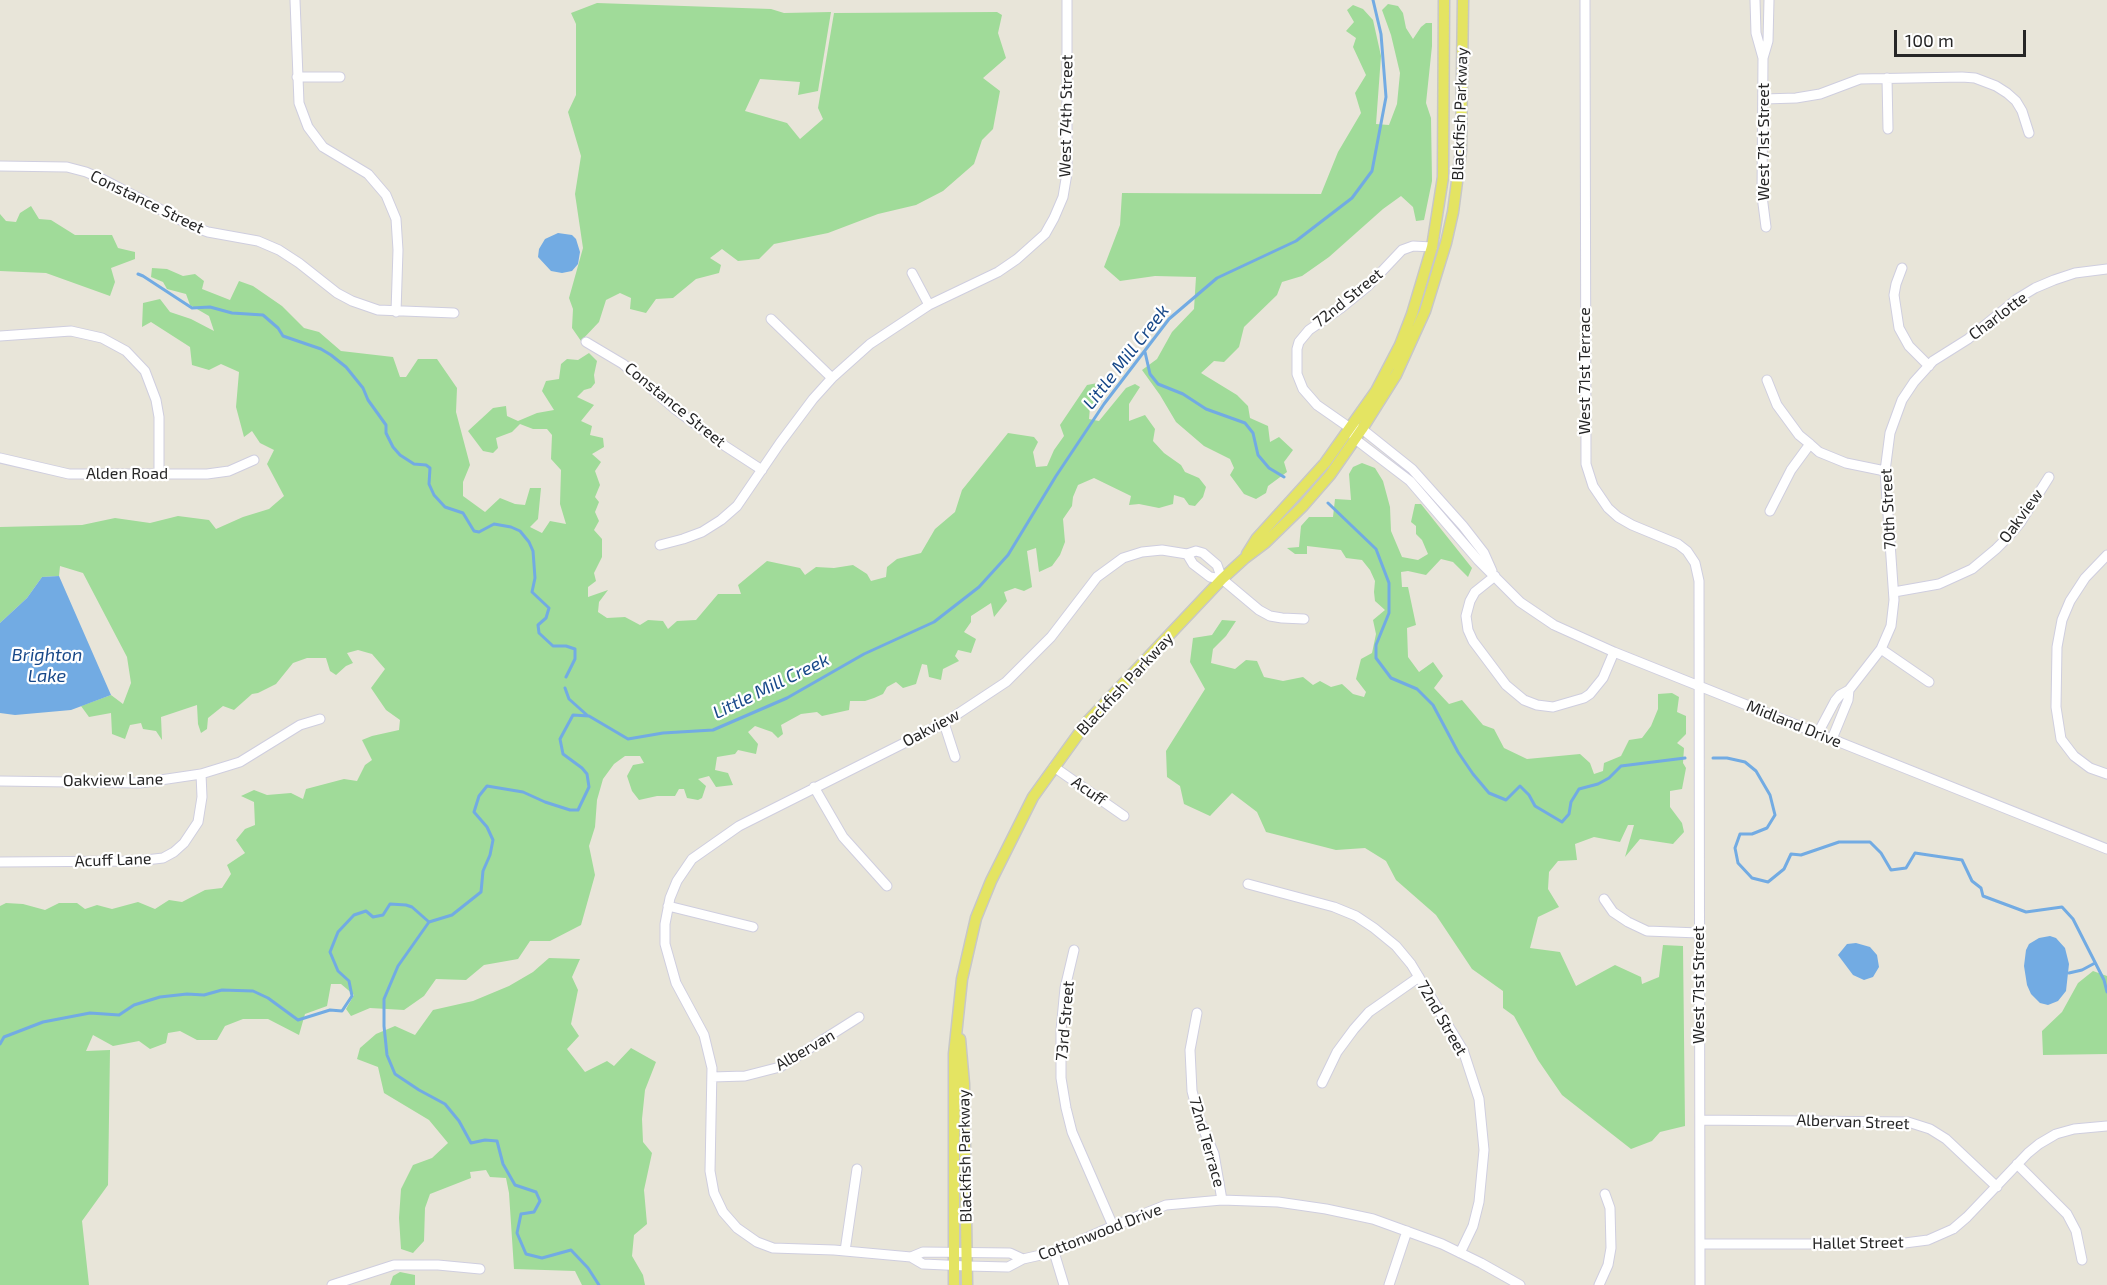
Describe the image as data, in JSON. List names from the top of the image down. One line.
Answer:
{"streets":{"main road":["Blackfish Parkway"],"street":["West 74th Street","West 71st Street","Constance Street","72nd Street","Charlotte","West 71st Terrace","Alden Road","70th Street","Oakview","Midland Drive","Oakview Lane","Acuff","Acuff Lane","73rd Street","Albervan","Albervan Street","72nd Terrace","Cottonwood Drive","Hallet Street"]},"crossings":[["Blackfish Parkway","72nd Street"],["Blackfish Parkway","Oakview"],["Blackfish Parkway","Midland Drive"],["Blackfish Parkway","Acuff"],["Blackfish Parkway","Cottonwood Drive"],["West 74th Street","Constance Street"],["West 71st Street","West 71st Terrace"],["West 71st Street","Midland Drive"],["West 71st Street","Albervan Street"],["West 71st Street","Hallet Street"],["72nd Street","Midland Drive"],["72nd Street","Cottonwood Drive"],["Charlotte","70th Street"],["West 71st Terrace","Midland Drive"],["70th Street","Oakview"],["70th Street","Midland Drive"],["Oakview","Albervan"],["Oakview","Cottonwood Drive"],["Oakview Lane","Acuff Lane"],["73rd Street","Cottonwood Drive"],["Albervan","Cottonwood Drive"],["Albervan Street","Hallet Street"],["72nd Terrace","Cottonwood Drive"]],"water":["Little Mill Creek","Brighton Lake"],"scale_bar":"100 m"}
